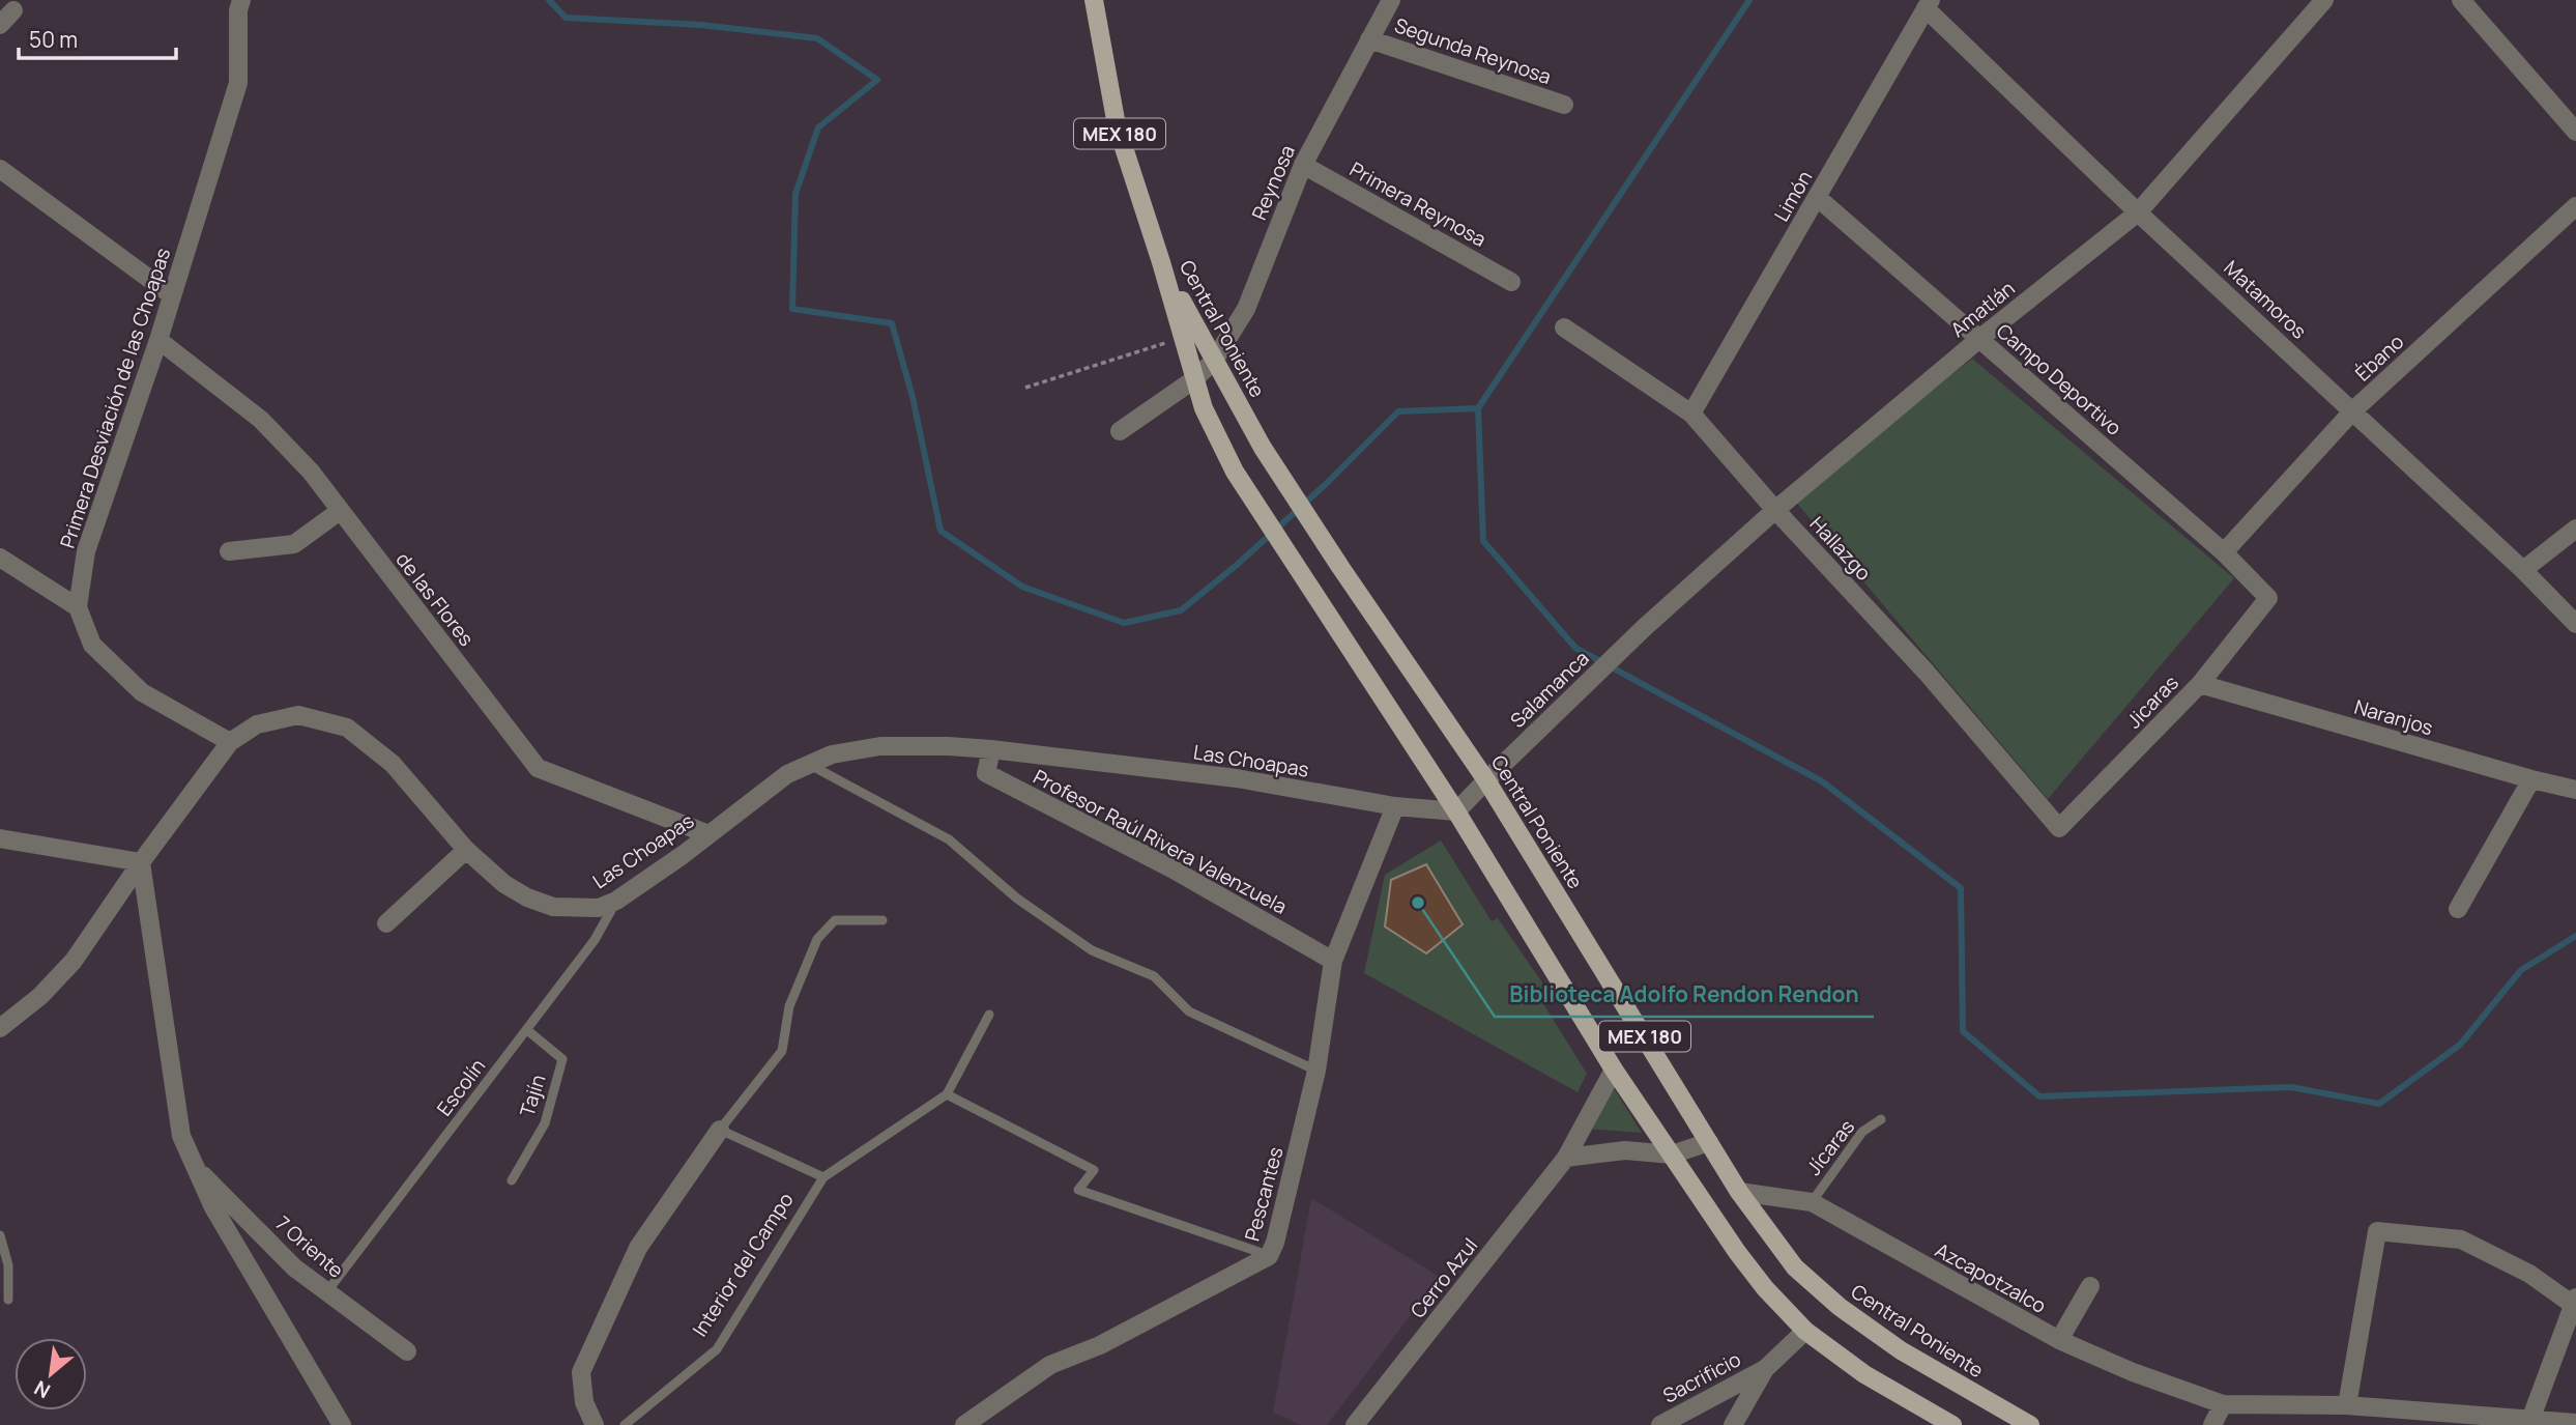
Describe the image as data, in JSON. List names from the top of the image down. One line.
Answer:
{"streets":{"main road":["MEX 180","Central Poniente"],"street":["Segunda Reynosa","Reynosa","Limón","Primera Reynosa","Matamoros","Amatlán","Ébano","Campo Deportivo","Primera Desviación de las Choapas","Hallazgo","de las Flores","Salamanca","Jicaras","Naranjos","Las Choapas","Profesor Raúl Rivera Valenzuela","Pescantes","7 Oriente","Cerro Azul","Azcapotzalco","Sacrificio"],"lane":["Escolín","Tajín","Jícaras","Interior del Campo"]},"crossings":[["Segunda Reynosa","Reynosa"],["MEX 180","Central Poniente"],["Reynosa","Primera Reynosa"],["Reynosa","Central Poniente"],["Limón","Matamoros"],["Limón","Campo Deportivo"],["Limón","Hallazgo"],["Matamoros","Amatlán"],["Matamoros","Ébano"],["Amatlán","Campo Deportivo"],["Amatlán","Hallazgo"],["Amatlán","Salamanca"],["Central Poniente","Salamanca"],["Central Poniente","Las Choapas"],["Central Poniente","Cerro Azul"],["Central Poniente","Azcapotzalco"],["Central Poniente","Sacrificio"],["Ébano","Campo Deportivo"],["Campo Deportivo","Jicaras"],["Primera Desviación de las Choapas","de las Flores"],["Primera Desviación de las Choapas","Las Choapas"],["Hallazgo","Jicaras"],["de las Flores","Las Choapas"],["Jicaras","Naranjos"],["Las Choapas","Profesor Raúl Rivera Valenzuela"],["Las Choapas","Escolín"],["Las Choapas","Pescantes"],["Profesor Raúl Rivera Valenzuela","Pescantes"],["Escolín","Tajín"],["Escolín","7 Oriente"],["Jícaras","Azcapotzalco"]],"places":["Biblioteca Adolfo Rendon Rendon"],"scale_bar":"50 m","north":"bottom left"}
